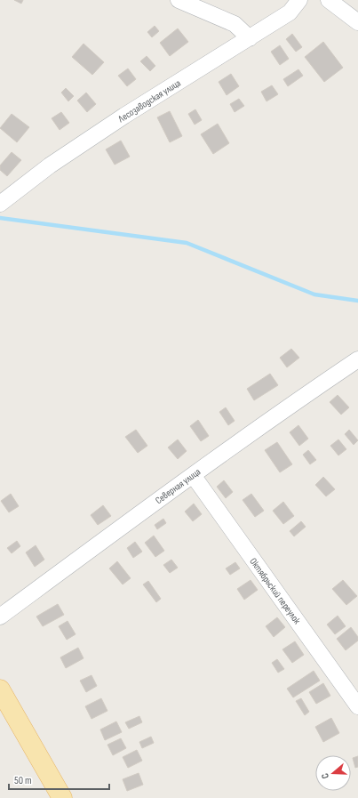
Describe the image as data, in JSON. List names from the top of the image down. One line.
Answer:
{"streets":{"street":["Лесозаводская улица","Северная улица","Октябрьский переулок"]},"crossings":[["Северная улица","Октябрьский переулок"]],"scale_bar":"50 m","north":"left"}
